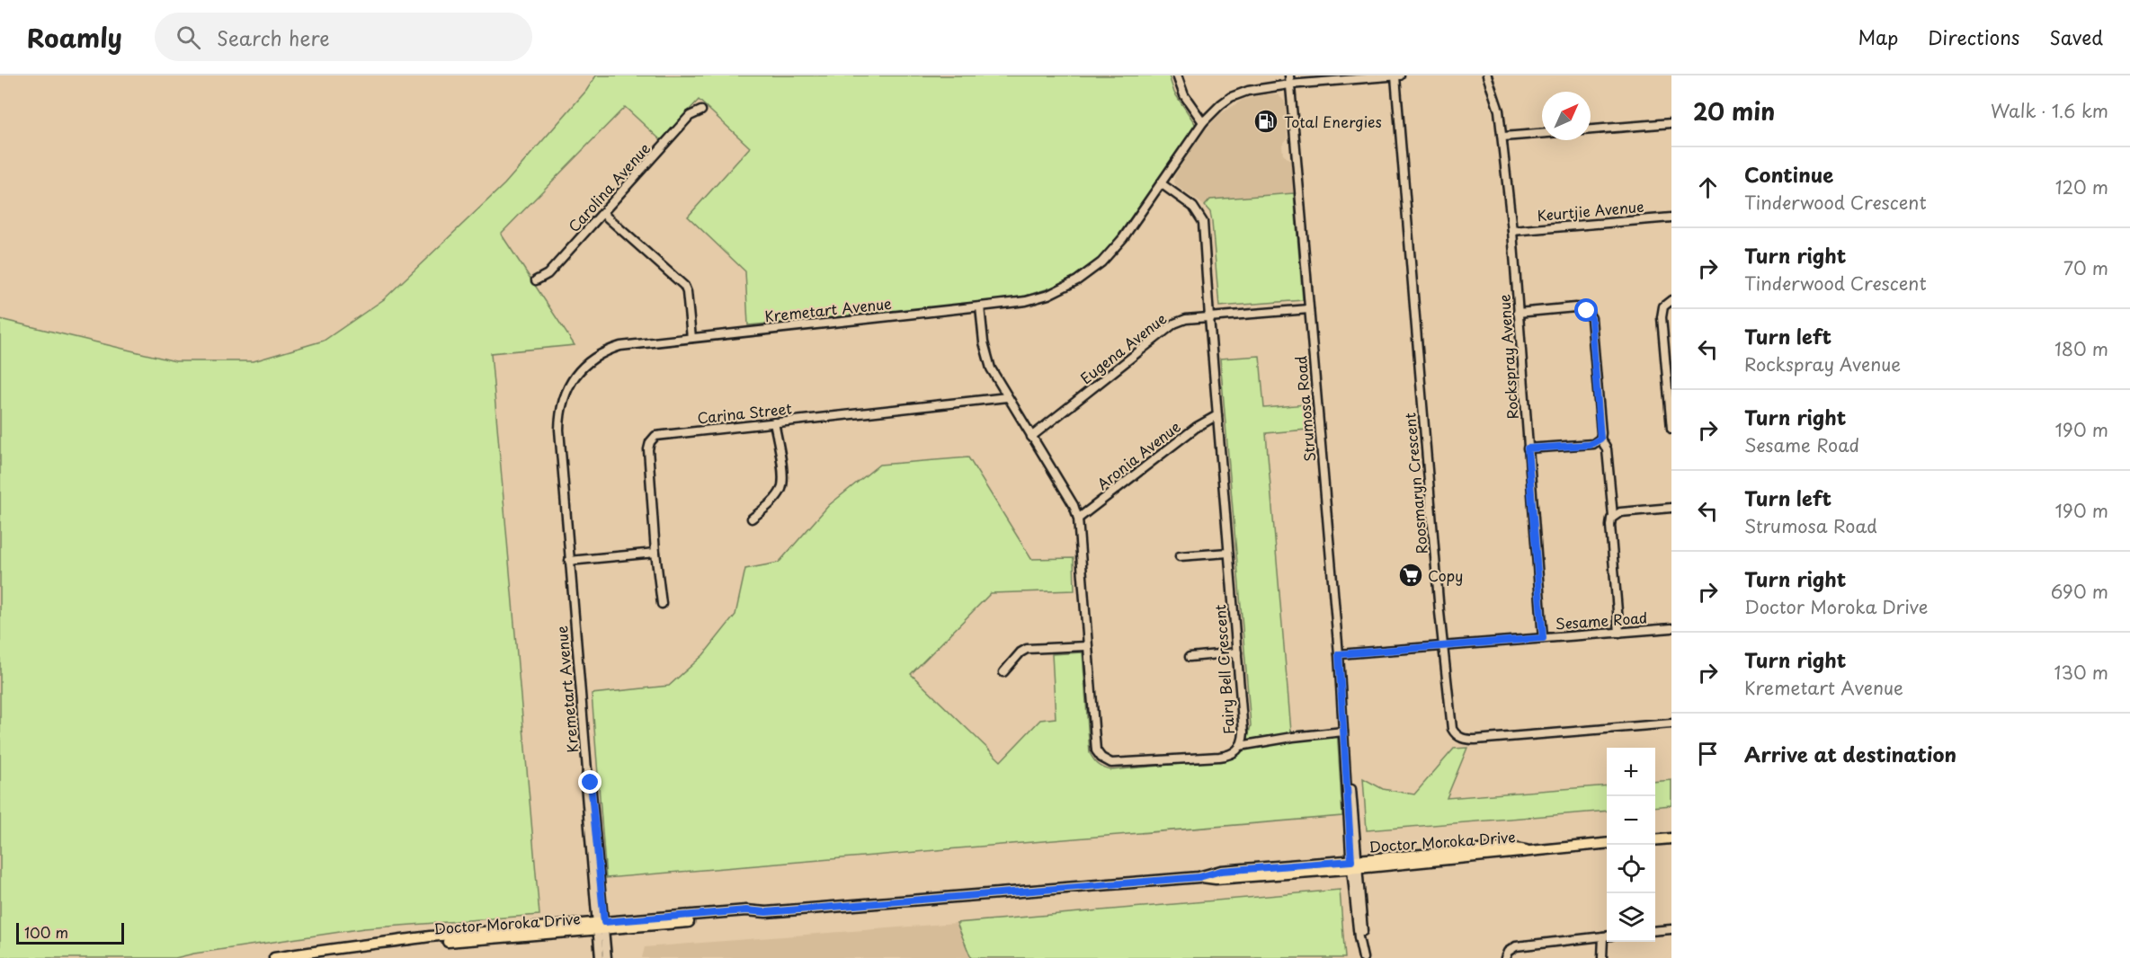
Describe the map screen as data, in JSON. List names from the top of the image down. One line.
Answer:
{"streets":{"main road":["Doctor Moroka Drive"],"street":["Carolina Avenue","Keurtjie Avenue","Kremetart Avenue","Eugena Avenue","Rockspray Avenue","Strumosa Road","Carina Street","Aronia Avenue","Roosmaryn Crescent","Sesame Road","Fairy Bell Crescent"]},"crossings":[["Keurtjie Avenue","Rockspray Avenue"],["Kremetart Avenue","Strumosa Road"],["Kremetart Avenue","Roosmaryn Crescent"],["Kremetart Avenue","Fairy Bell Crescent"],["Kremetart Avenue","Doctor Moroka Drive"],["Eugena Avenue","Strumosa Road"],["Eugena Avenue","Fairy Bell Crescent"],["Rockspray Avenue","Sesame Road"],["Strumosa Road","Sesame Road"],["Strumosa Road","Doctor Moroka Drive"],["Carina Street","Fairy Bell Crescent"],["Aronia Avenue","Fairy Bell Crescent"],["Roosmaryn Crescent","Sesame Road"]],"places":{"fuel station":["Total Energies"],"supermarket":["Copy"]},"scale_bar":"100 m","north":"top right","page":{"header":"Roamly","search":"Search here","nav":["Map","Directions","Saved"],"heading":["20 min","Walk · 1.6 km"],"list":[["Continue","Tinderwood Crescent","120 m"],["Turn right","Tinderwood Crescent","70 m"],["Turn left","Rockspray Avenue","180 m"],["Turn right","Sesame Road","190 m"],["Turn left","Strumosa Road","190 m"],["Turn right","Doctor Moroka Drive","690 m"],["Turn right","Kremetart Avenue","130 m"],"Arrive at destination"],"map_buttons":["+","−"],"scale":"100 m"}}
